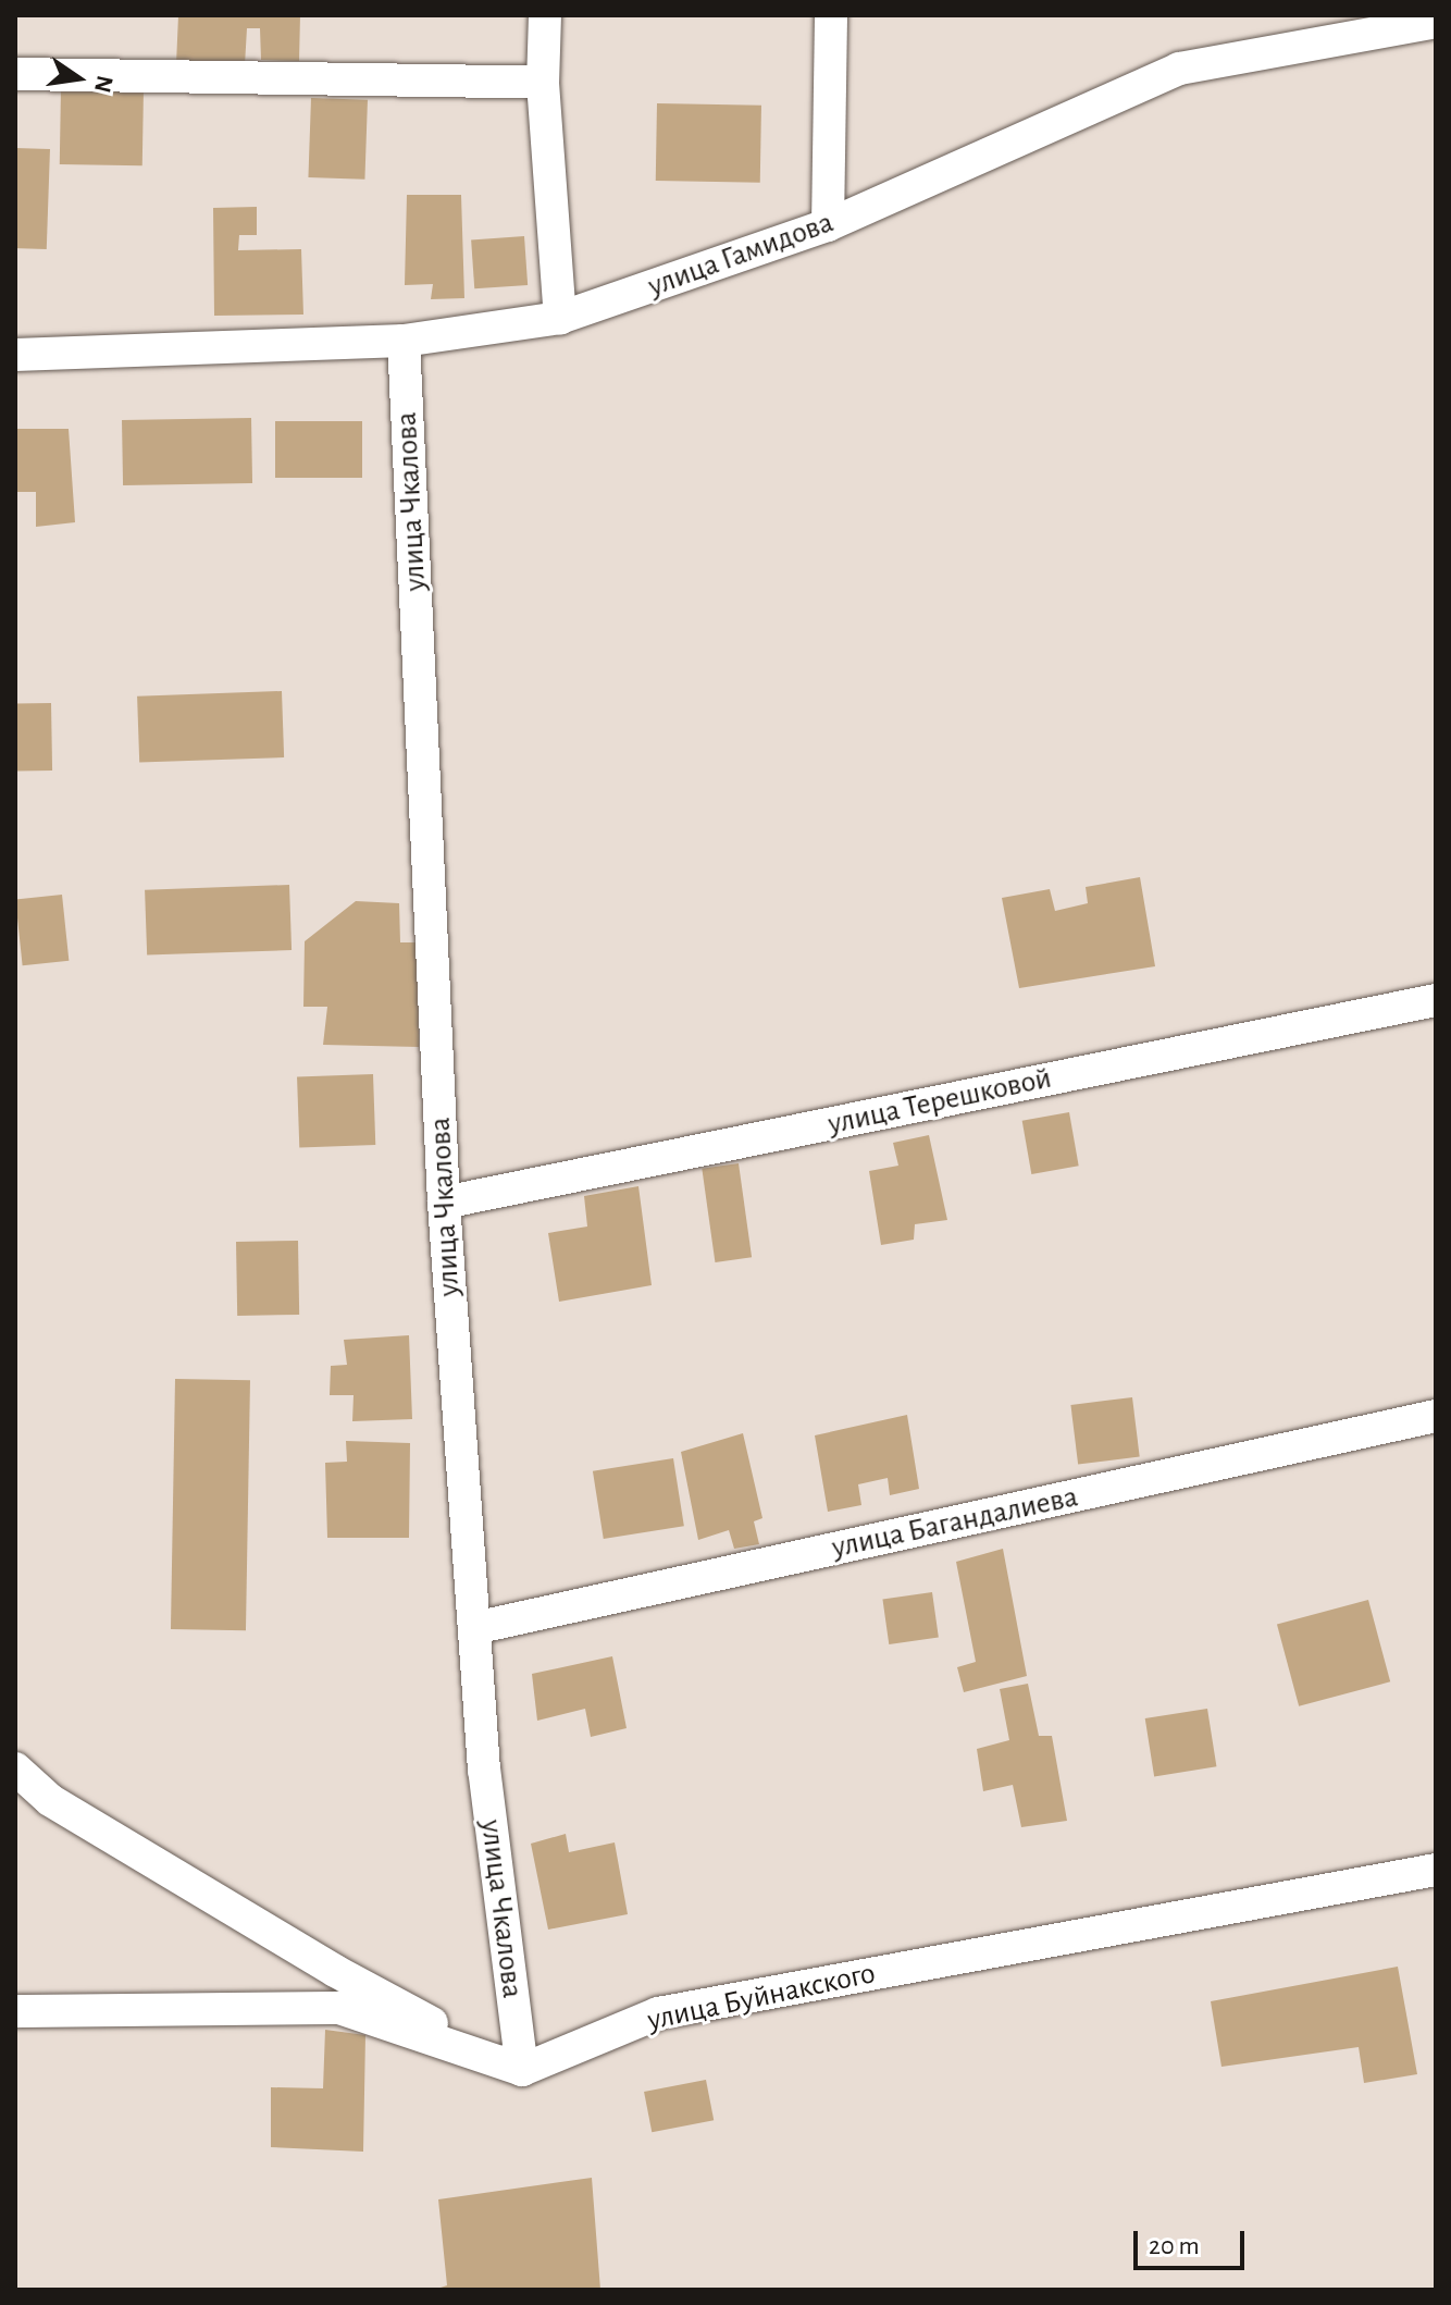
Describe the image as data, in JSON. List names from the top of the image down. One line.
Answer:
{"streets":{"street":["улица Гамидова","улица Чкалова","улица Терешковой","улица Багандалиева","улица Буйнакского"]},"crossings":[["улица Гамидова","улица Чкалова"],["улица Чкалова","улица Терешковой"],["улица Чкалова","улица Багандалиева"],["улица Чкалова","улица Буйнакского"]],"scale_bar":"20 m","north":"right"}
